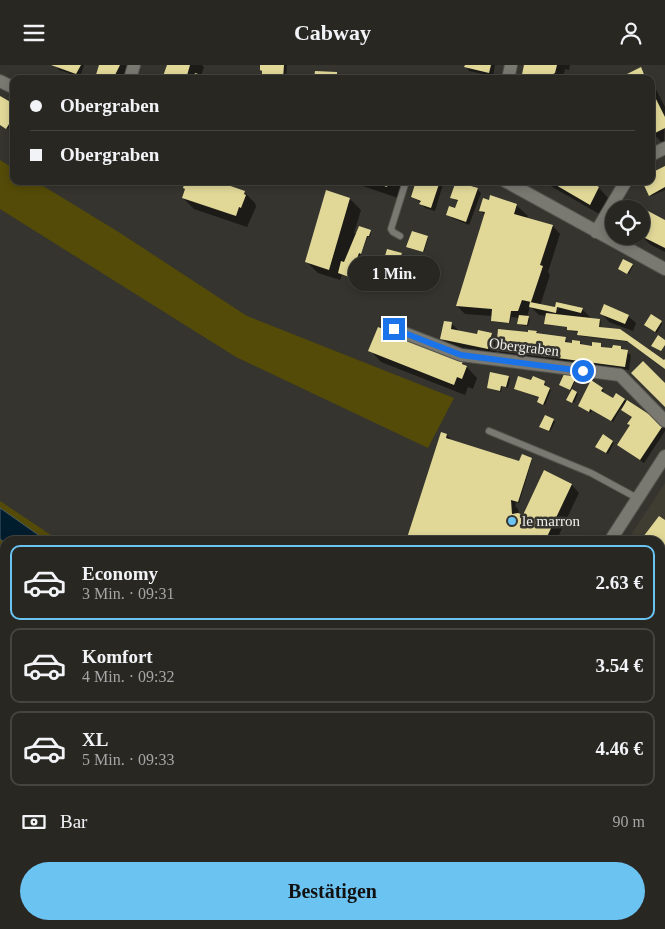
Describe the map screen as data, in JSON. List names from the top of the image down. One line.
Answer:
{"streets":{"street":["Obergraben"]},"places":["le marron"],"page":{"header":"Cabway","banner":["Obergraben","Obergraben"],"bubble":"1 Min.","list":[{"name":"Economy","note":"3 Min. · 09:31","value":"2.63 €"},{"name":"Komfort","note":"4 Min. · 09:32","value":"3.54 €"},{"name":"XL","note":"5 Min. · 09:33","value":"4.46 €"}],"pay":["Bar","90 m"],"buttons":"Bestätigen"}}
